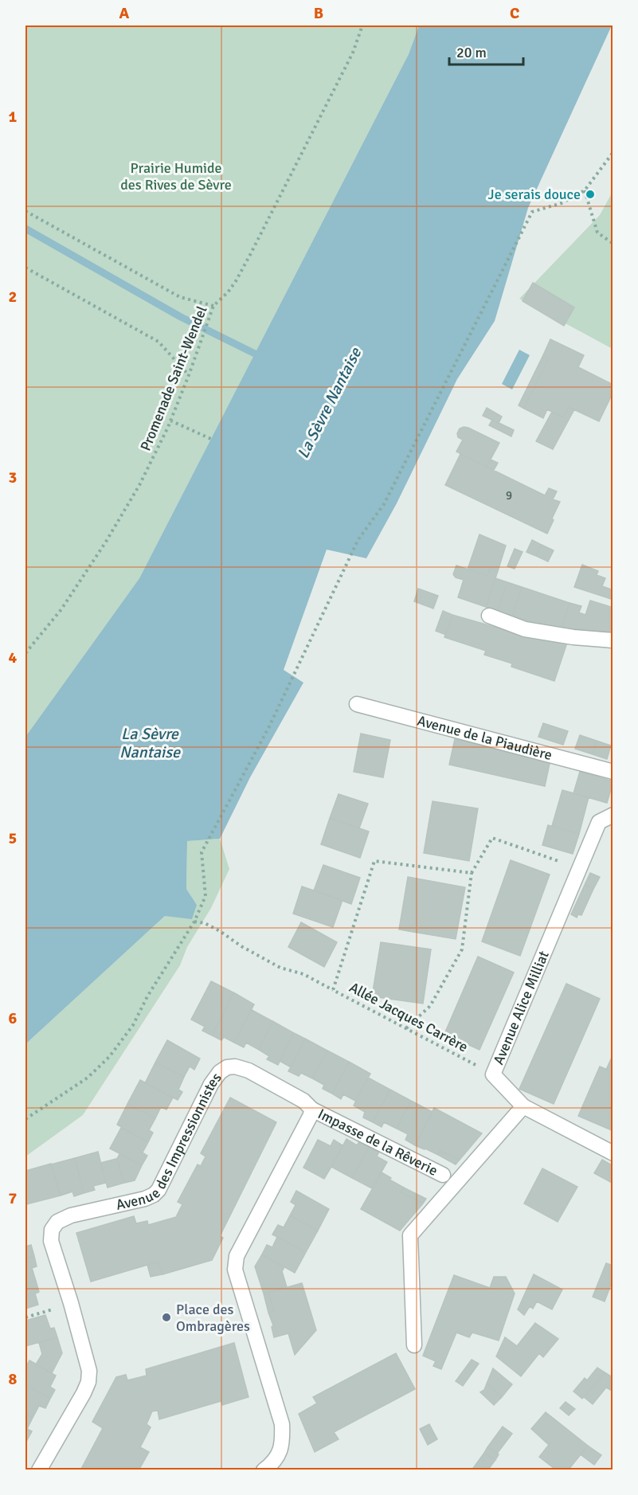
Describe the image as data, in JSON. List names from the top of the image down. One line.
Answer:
{"streets":{"street":["Avenue de la Piaudière","Avenue Alice Milliat","Avenue des Impressionnistes","Impasse de la Rêverie"],"path":["Promenade Saint-Wendel","Allée Jacques Carrère"]},"crossings":[["Avenue Alice Milliat","Allée Jacques Carrère"],["Avenue des Impressionnistes","Impasse de la Rêverie"]],"water":["La Sèvre Nantaise"],"parks":["Prairie Humide des Rives de Sèvre"],"places":["Je serais douce","Place des Ombragères"],"house_numbers":["9"],"scale_bar":"20 m","grid":{"columns":["A","B","C"],"rows":["1","2","3","4","5","6","7","8"]}}
